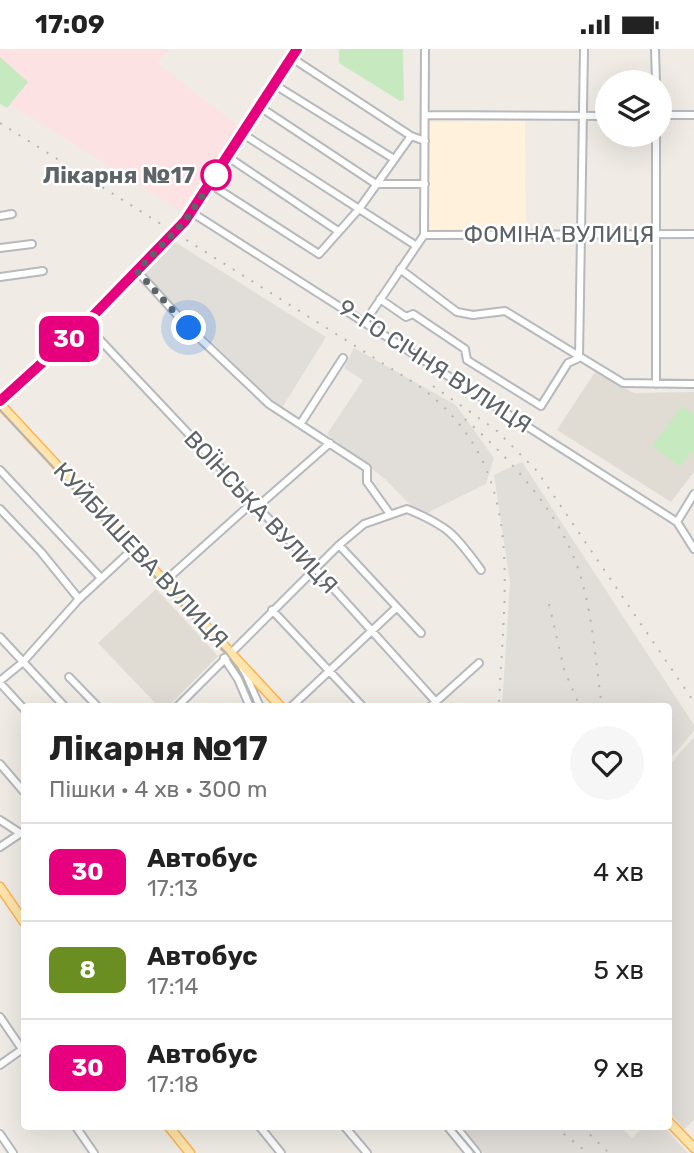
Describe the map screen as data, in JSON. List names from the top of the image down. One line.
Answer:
{"streets":{"main road":["КУЙБИШЕВА ВУЛИЦЯ"],"street":["ФОМІНА ВУЛИЦЯ","9-ГО СІЧНЯ ВУЛИЦЯ","ВОЇНСЬКА ВУЛИЦЯ"]},"places":["Лікарня №17"],"lines":["bus line 30"],"page":{"status":"17:09","on_map":"30","heading":["Лікарня №17","Пішки · 4 хв · 300 m"],"list":[{"mark":"30","name":"Автобус","note":"17:13","value":"4 хв"},{"mark":"8","name":"Автобус","note":"17:14","value":"5 хв"},{"mark":"30","name":"Автобус","note":"17:18","value":"9 хв"}]}}
